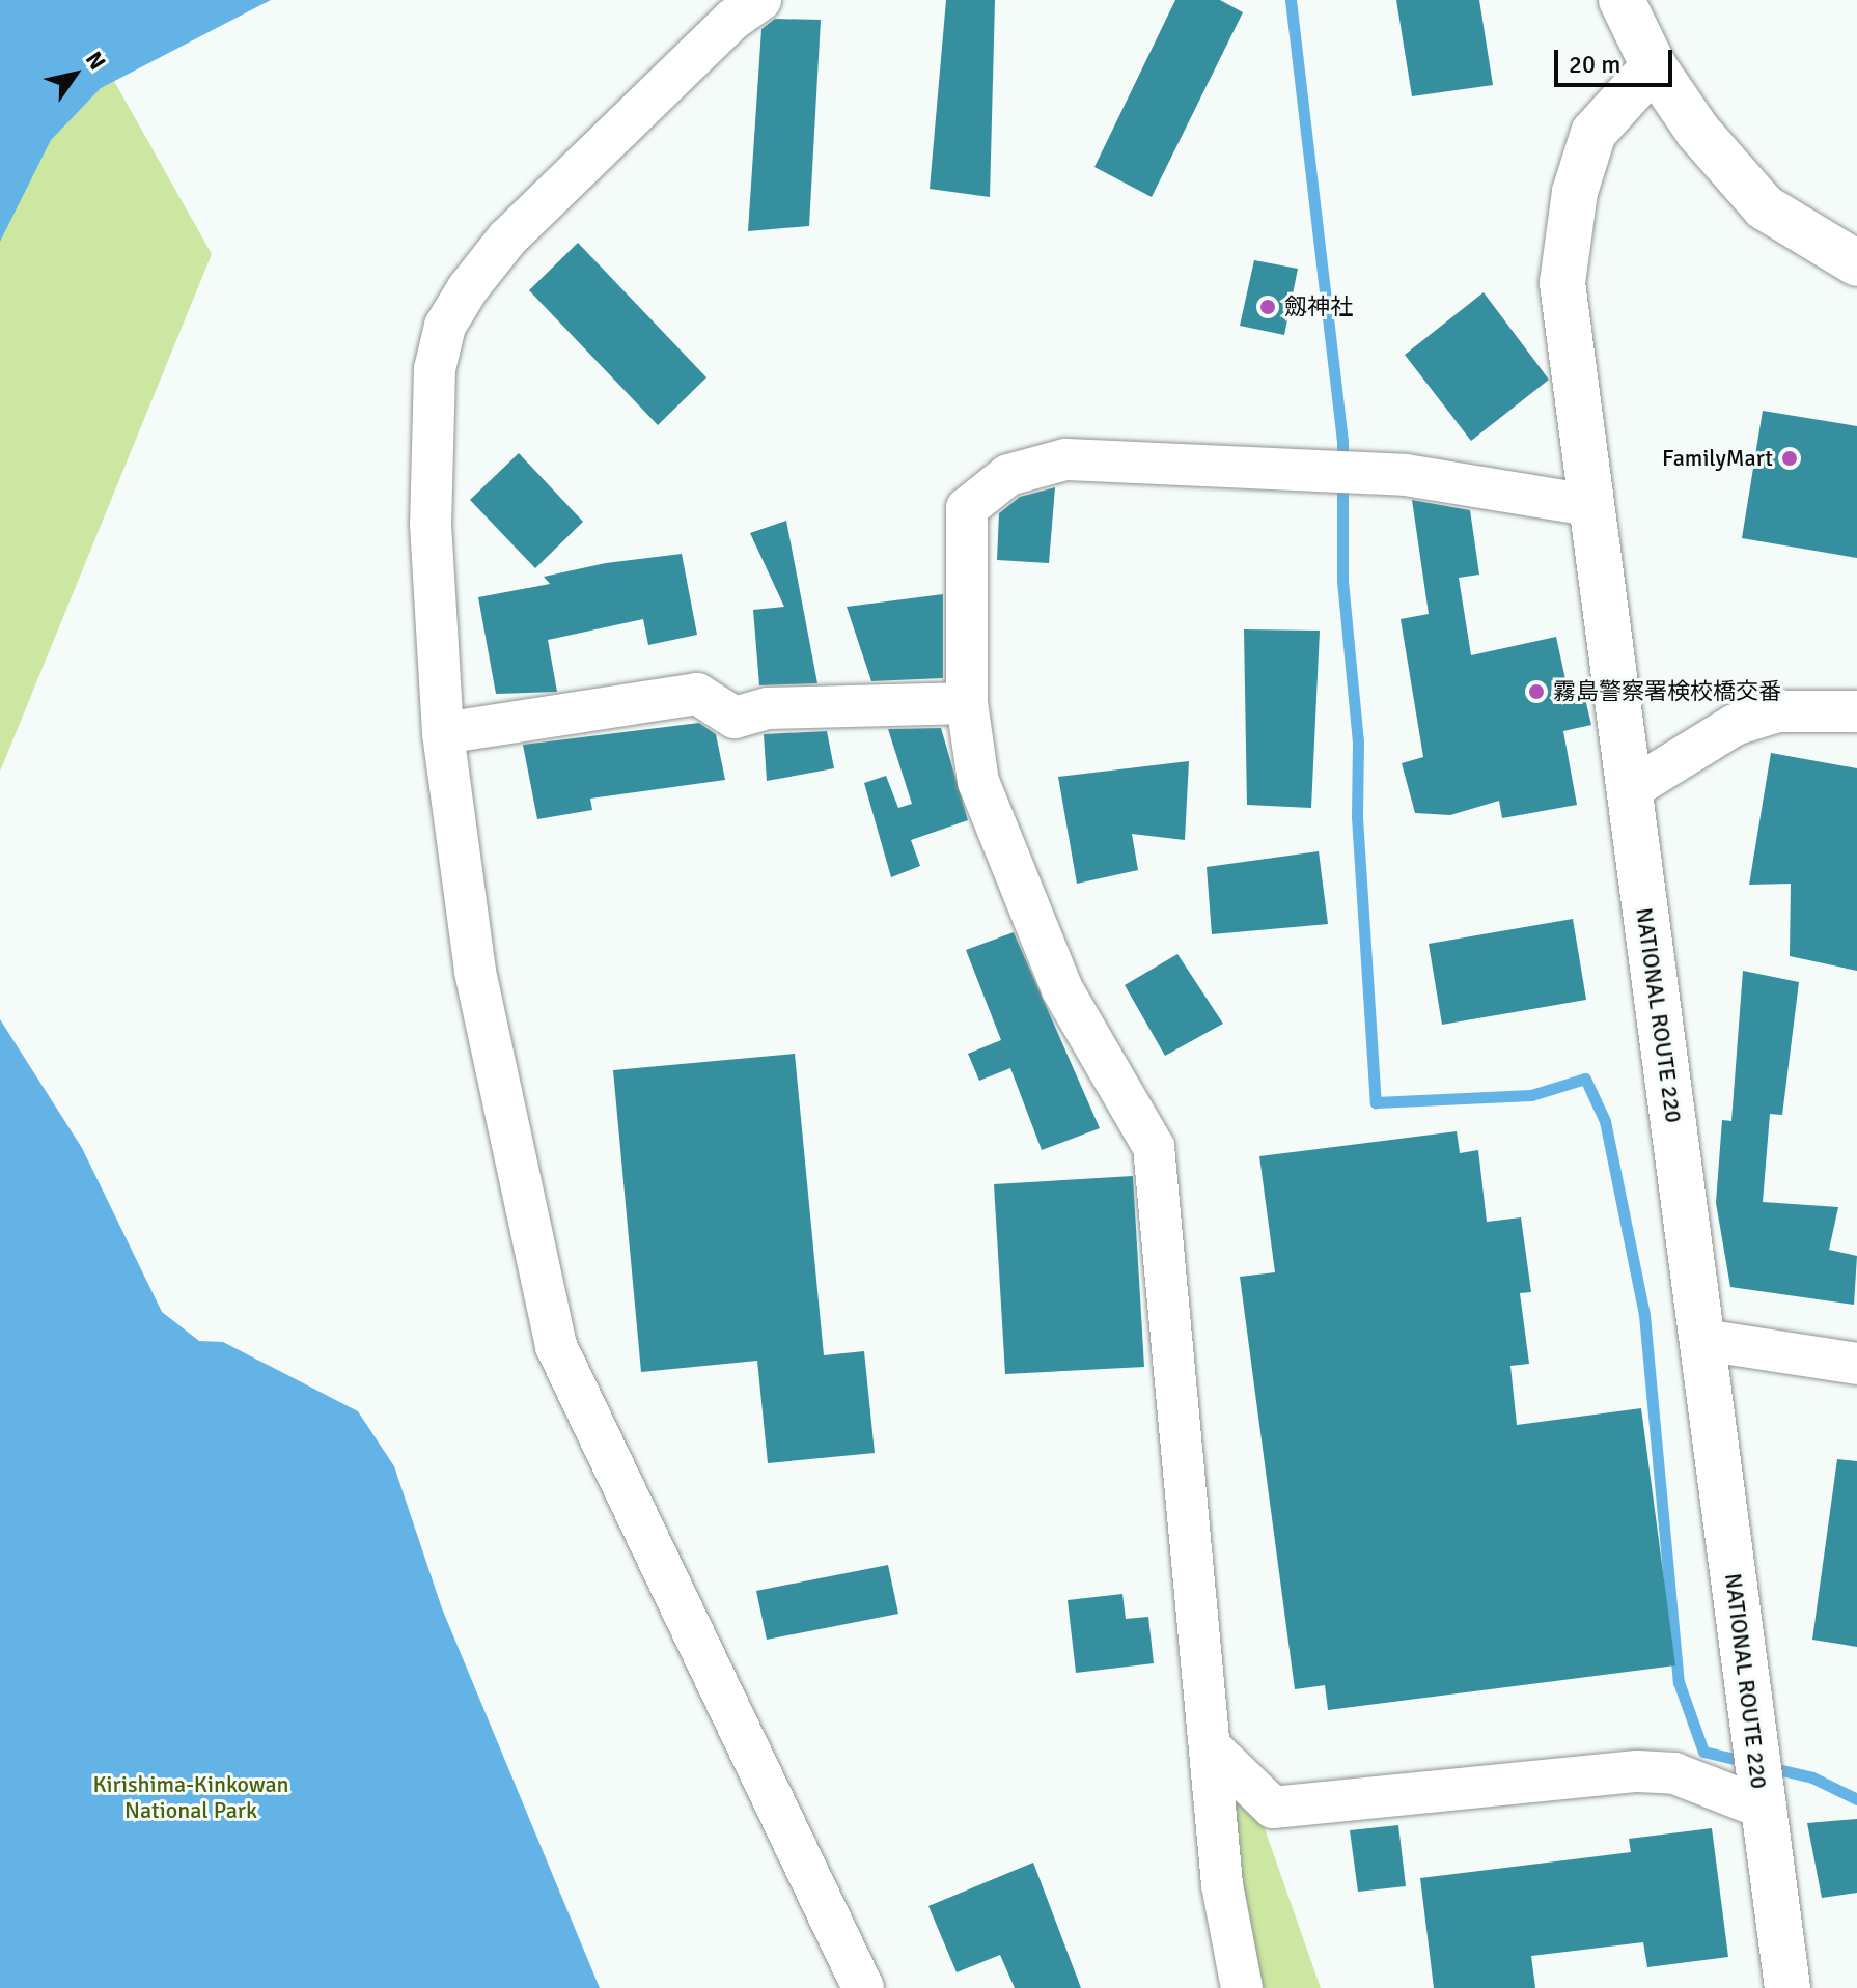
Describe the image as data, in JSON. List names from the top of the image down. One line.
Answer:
{"streets":{"highway":["NATIONAL ROUTE 220"]},"parks":["Kirishima-Kinkowan National Park"],"places":["劔神社","FamilyMart","霧島警察署検校橋交番"],"scale_bar":"20 m","north":"top right"}
